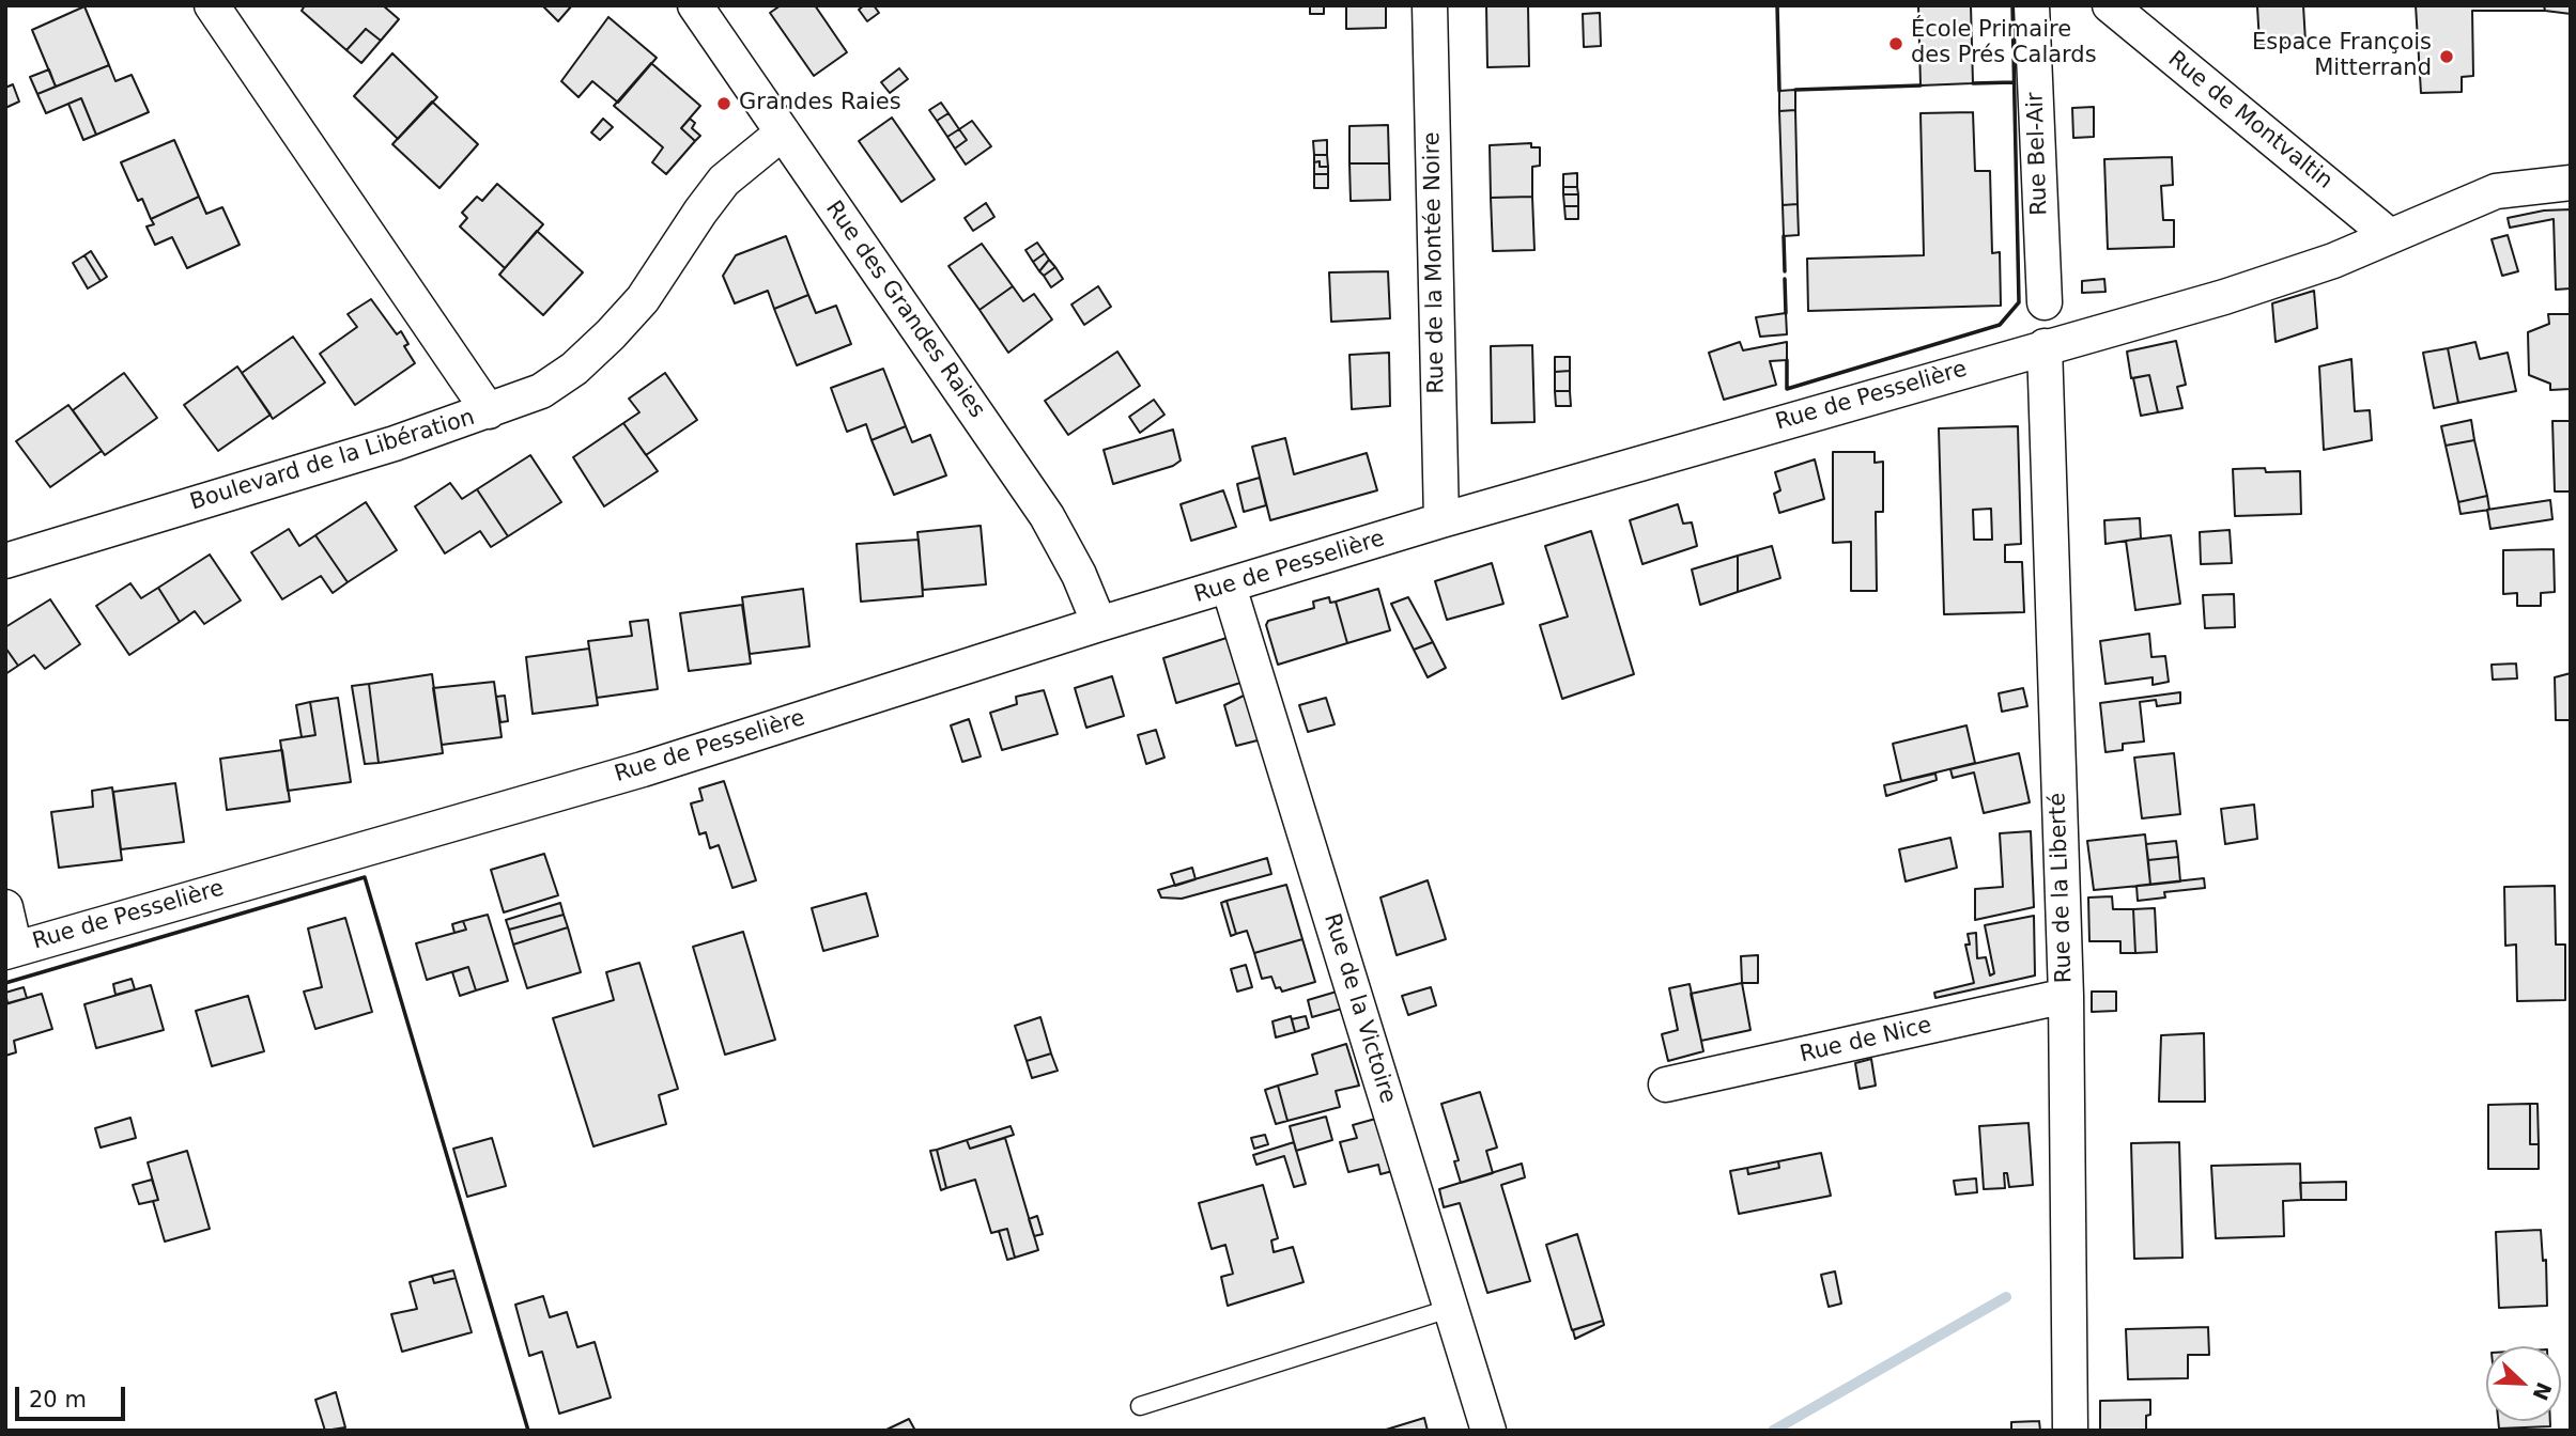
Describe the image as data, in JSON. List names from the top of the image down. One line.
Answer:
{"streets":{"street":["Rue de Montvaltin","Rue Bel-Air","Rue de la Montée Noire","Rue des Grandes Raies","Rue de Pesselière","Boulevard de la Libération","Rue de la Liberté","Rue de la Victoire","Rue de Nice"]},"crossings":[["Rue de Montvaltin","Rue de Pesselière"],["Rue de la Montée Noire","Rue de Pesselière"],["Rue des Grandes Raies","Rue de Pesselière"],["Rue de Pesselière","Rue de la Liberté"],["Rue de Pesselière","Rue de la Victoire"],["Rue de la Liberté","Rue de Nice"]],"places":["École Primaire des Prés Calards","Espace François Mitterrand","Grandes Raies"],"scale_bar":"20 m","north":"bottom right"}
